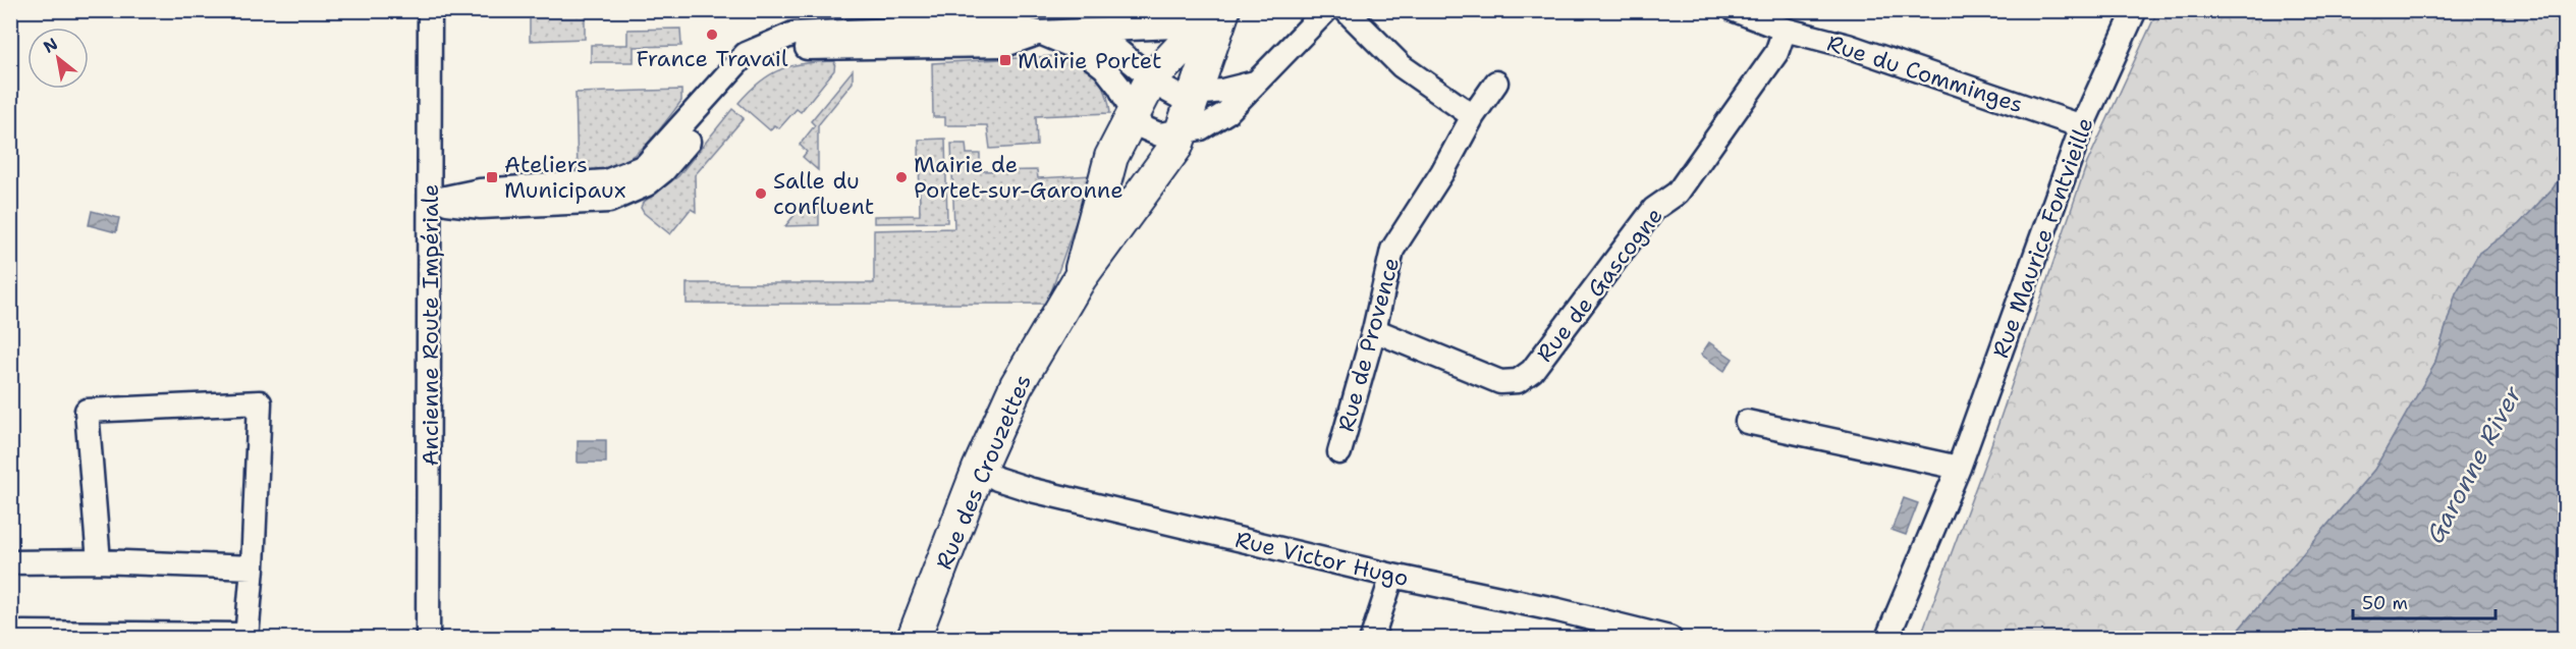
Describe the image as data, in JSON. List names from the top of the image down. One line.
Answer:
{"streets":{"street":["Rue du Comminges","Rue Maurice Fontvieille","Rue de Gascogne","Ancienne Route Impériale","Rue de Provence","Rue des Crouzettes","Rue Victor Hugo"]},"crossings":[["Rue du Comminges","Rue Maurice Fontvieille"],["Rue du Comminges","Rue de Gascogne"],["Rue de Gascogne","Rue de Provence"],["Rue des Crouzettes","Rue Victor Hugo"]],"water":["Garonne River"],"places":{"other":["France Travail","Mairie de Portet-sur-Garonne","Salle du confluent"],"transit":["Mairie Portet","Ateliers Municipaux"]},"scale_bar":"50 m","north":"top left"}
